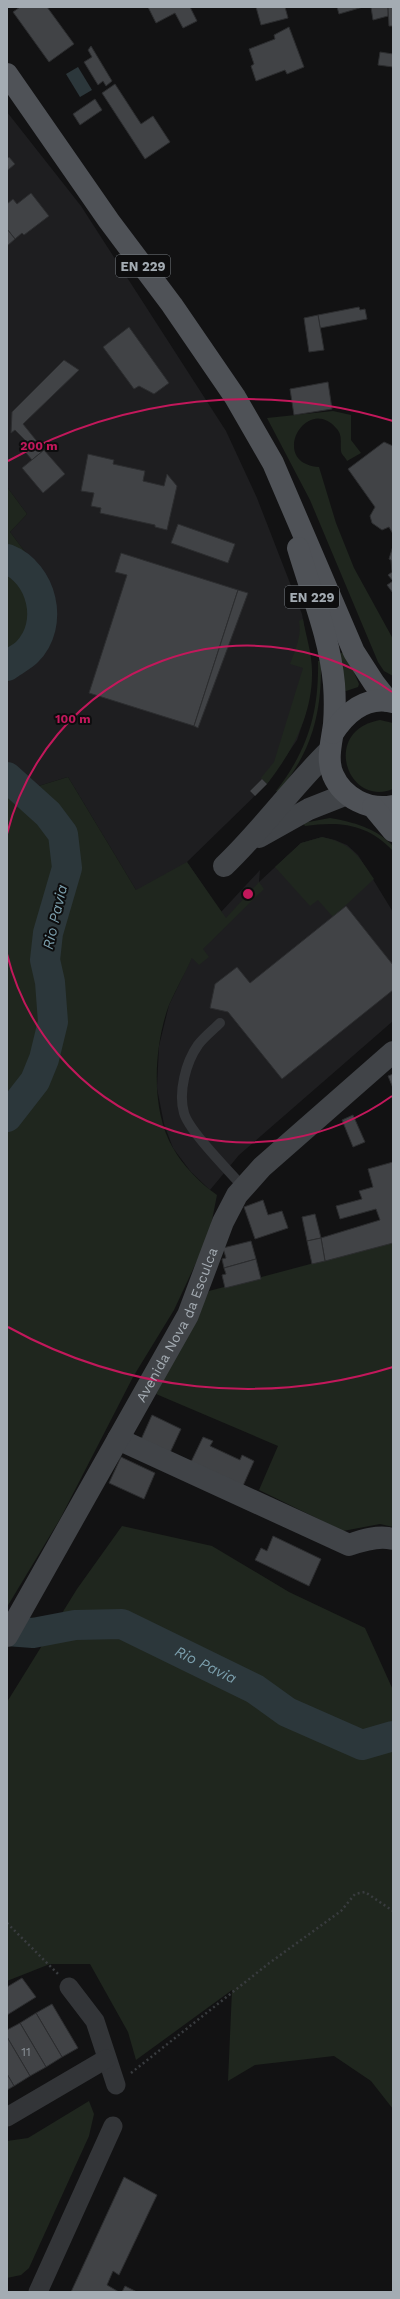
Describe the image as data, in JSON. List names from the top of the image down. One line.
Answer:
{"streets":{"main road":["EN 229"],"street":["Avenida Nova da Esculca"]},"water":["Rio Pavia"],"house_numbers":["11"],"rings":["200 m","100 m"]}
